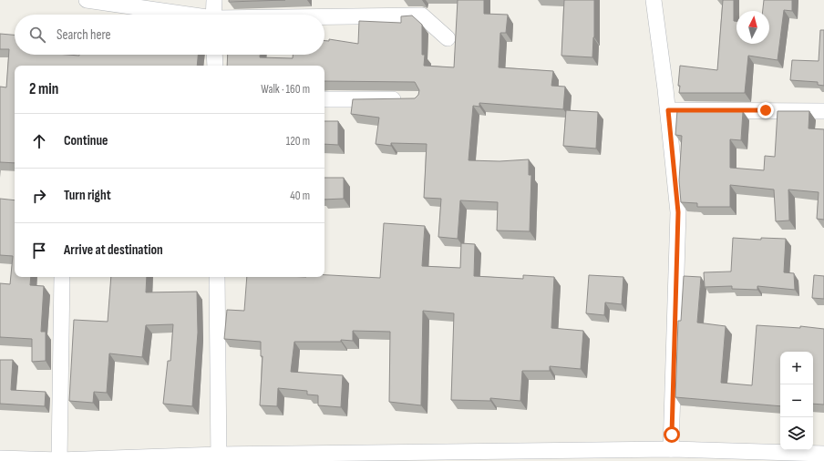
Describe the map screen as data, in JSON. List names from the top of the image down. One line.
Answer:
{"north":"top","page":{"search":"Search here","heading":["2 min","Walk · 160 m"],"list":[["Continue","120 m"],["Turn right","40 m"],"Arrive at destination"],"map_buttons":["+","−"]}}
